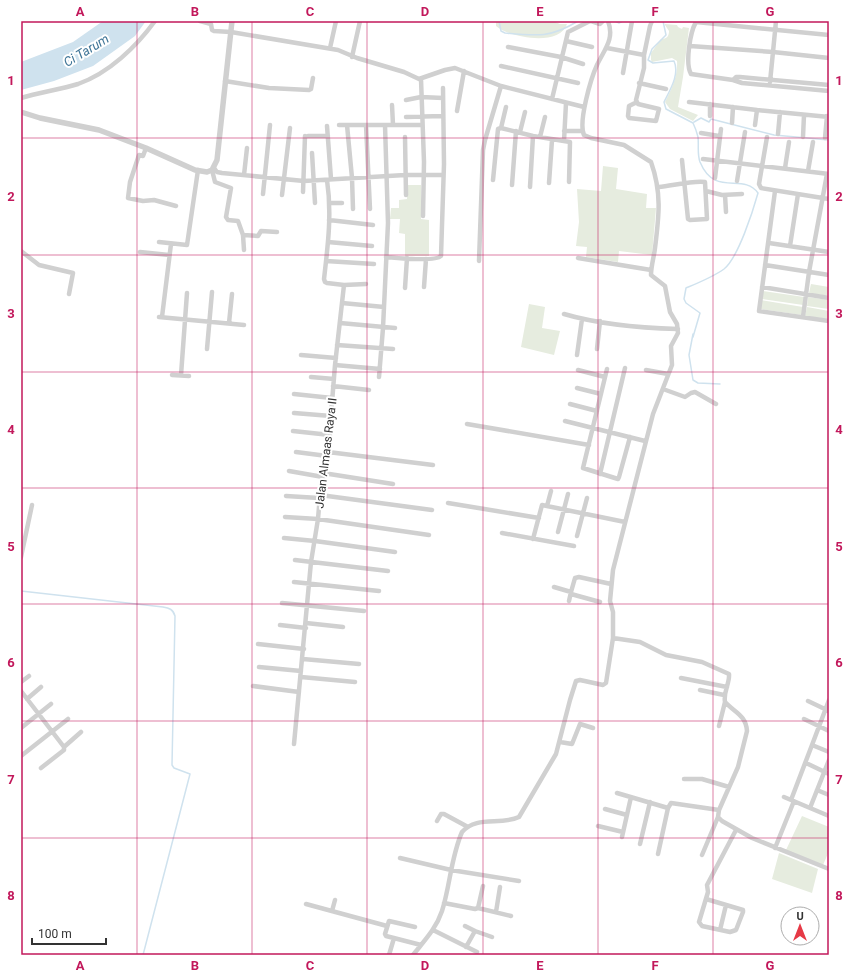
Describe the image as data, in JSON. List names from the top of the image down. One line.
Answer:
{"streets":{"street":["Jalan Almaas Raya II"]},"water":["Ci Tarum"],"scale_bar":"100 m","north":"top","grid":{"columns":["A","B","C","D","E","F","G"],"rows":["1","2","3","4","5","6","7","8"]}}
